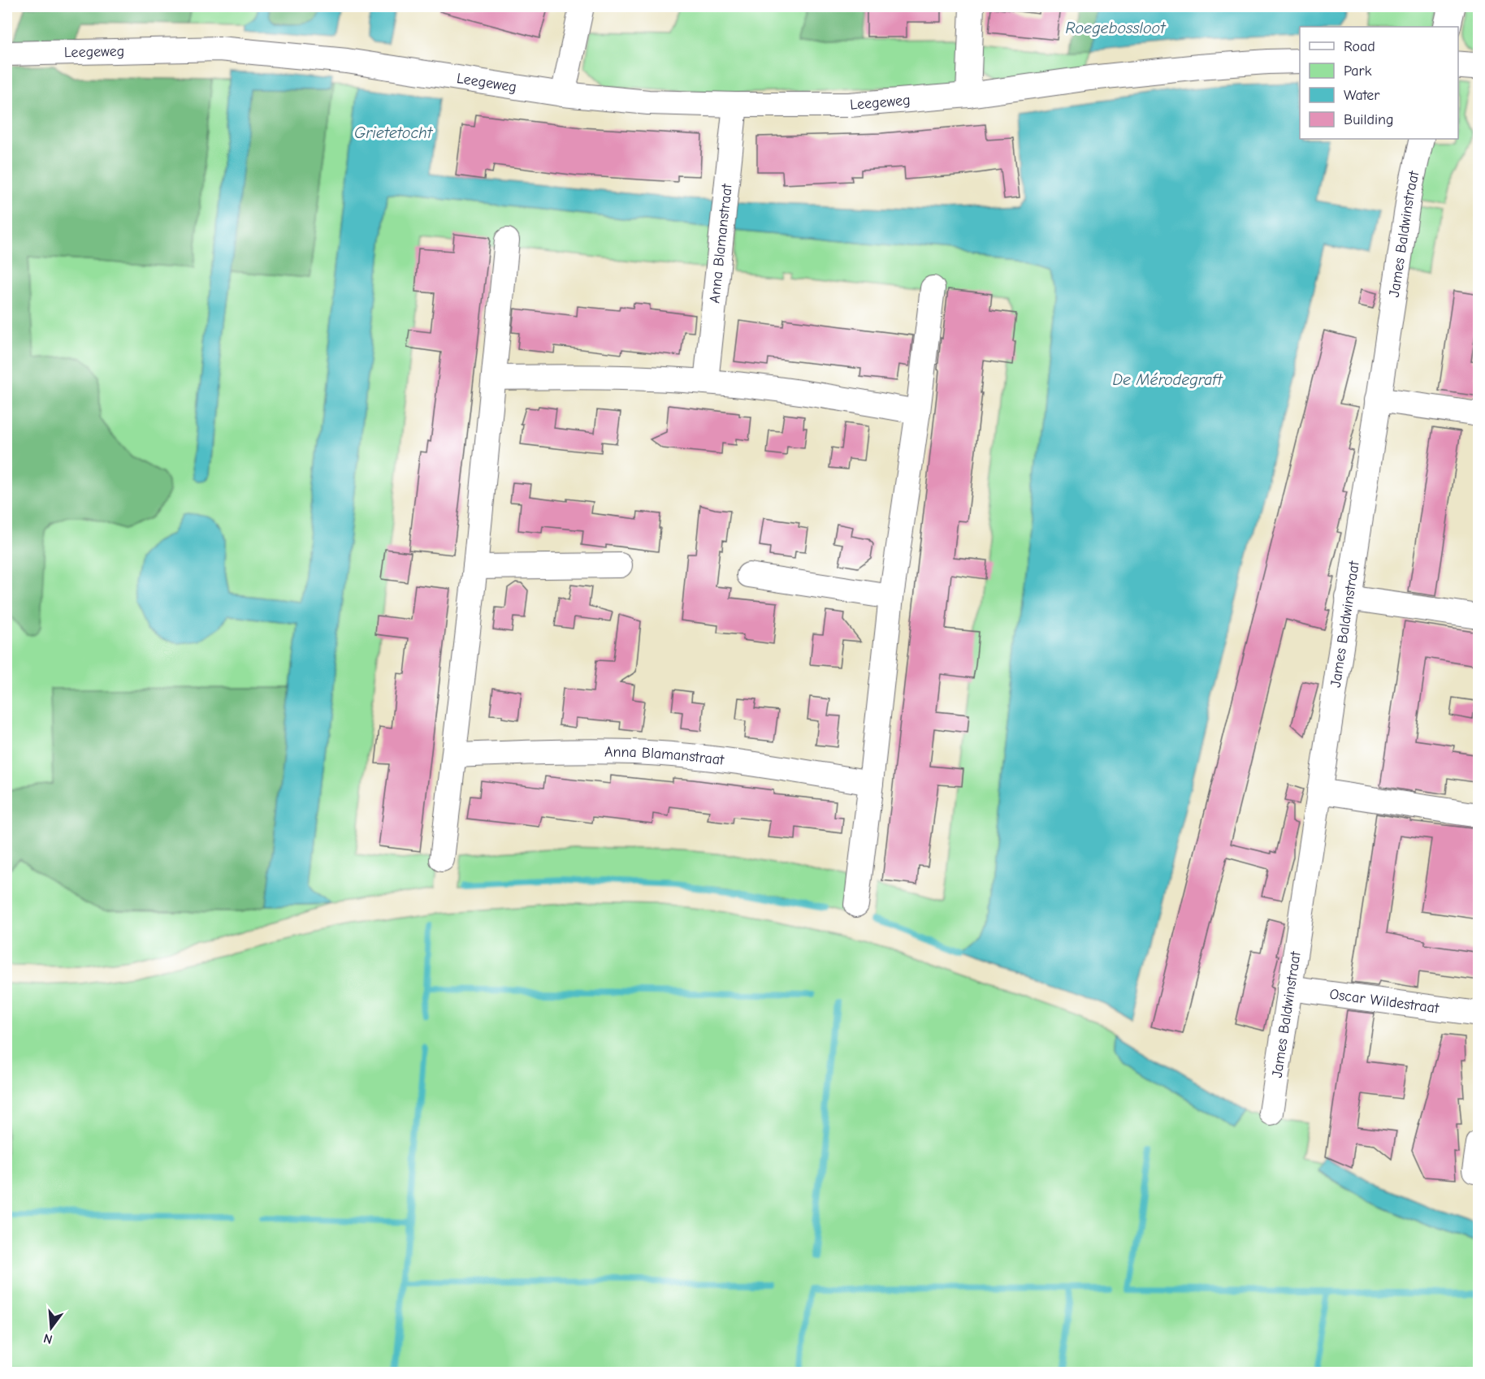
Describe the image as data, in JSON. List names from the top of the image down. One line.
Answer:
{"streets":{"street":["Leegeweg","James Baldwinstraat","Anna Blamanstraat","Oscar Wildestraat"]},"crossings":[["Leegeweg","Anna Blamanstraat"],["James Baldwinstraat","Oscar Wildestraat"]],"water":["Roegebossloot","Grietetocht","De Mérodegraft"],"legend":["Road","Park","Water","Building"],"north":"bottom"}
